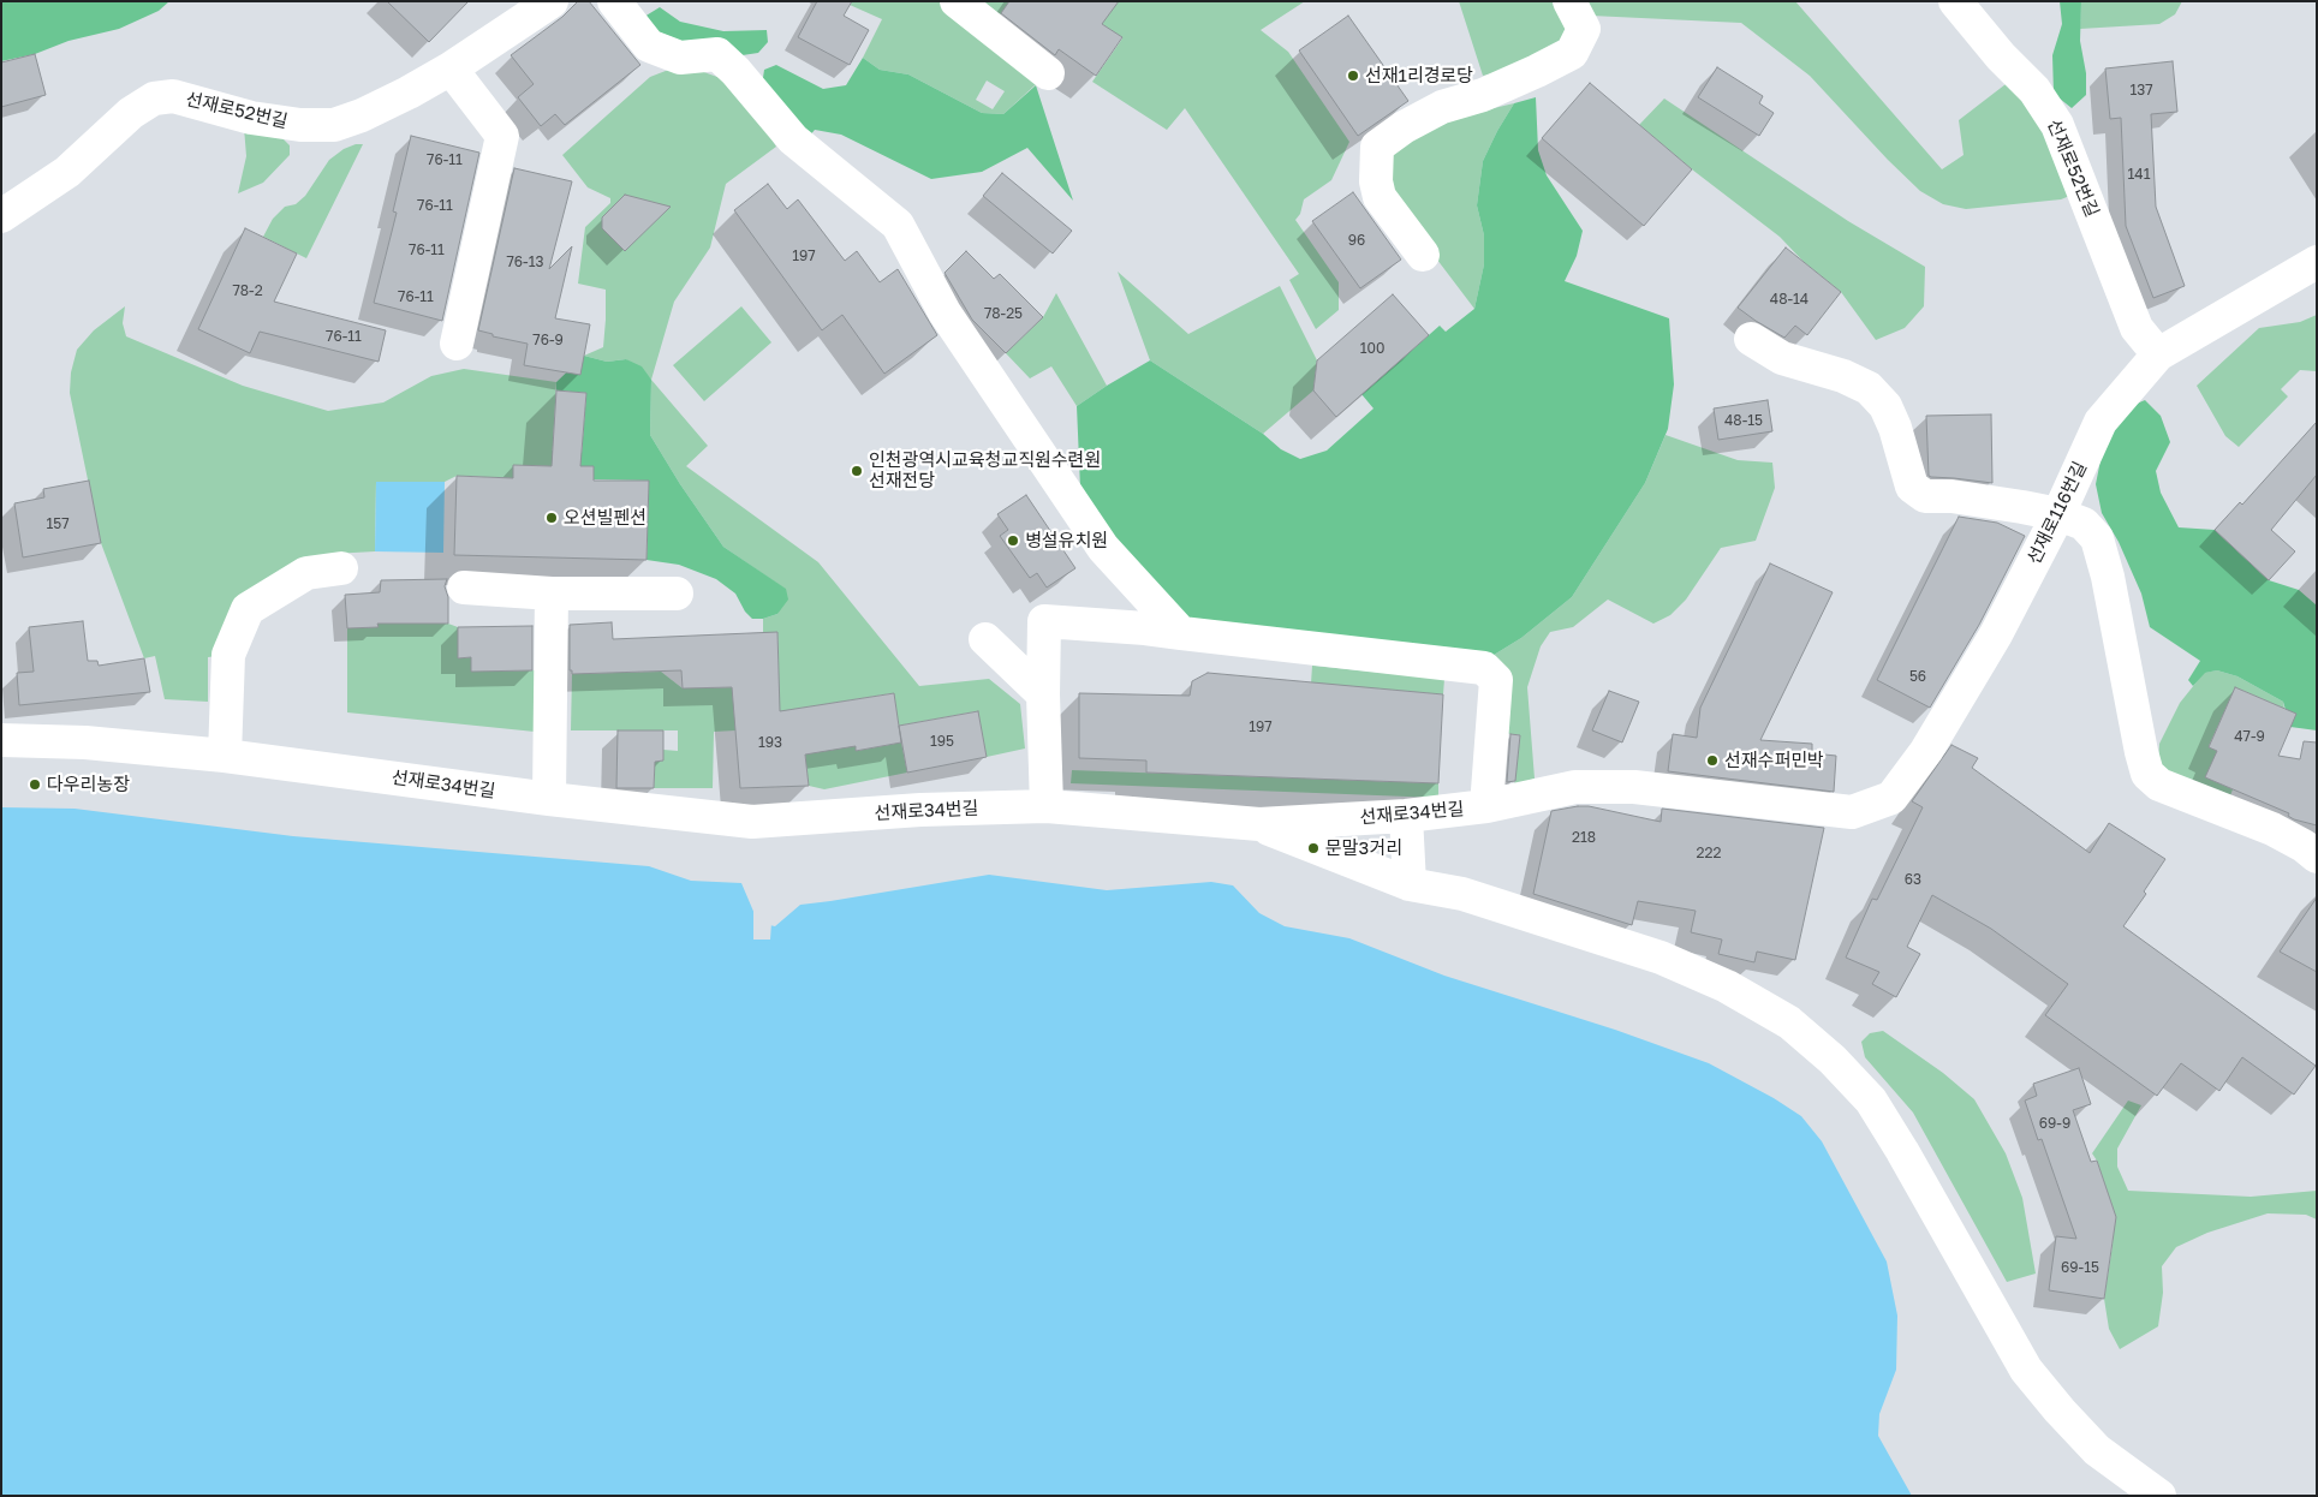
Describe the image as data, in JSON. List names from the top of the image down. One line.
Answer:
{"streets":{"street":["선재로52번길","선재로116번길","선재로34번길"]},"crossings":[["선재로52번길","선재로116번길"],["선재로116번길","선재로34번길"]],"places":["선재1리경로당","인천광역시교육청교직원수련원 선재전당","오션빌펜션","병설유치원","선재수퍼민박","다우리농장","문말3거리"],"house_numbers":["137","76-11","141","76-11","96","76-11","197","76-13","78-2","76-11","48-14","78-25","76-11","76-9","100","48-15","157","56","197","47-9","195","193","218","222","63","69-9","69-15"]}
